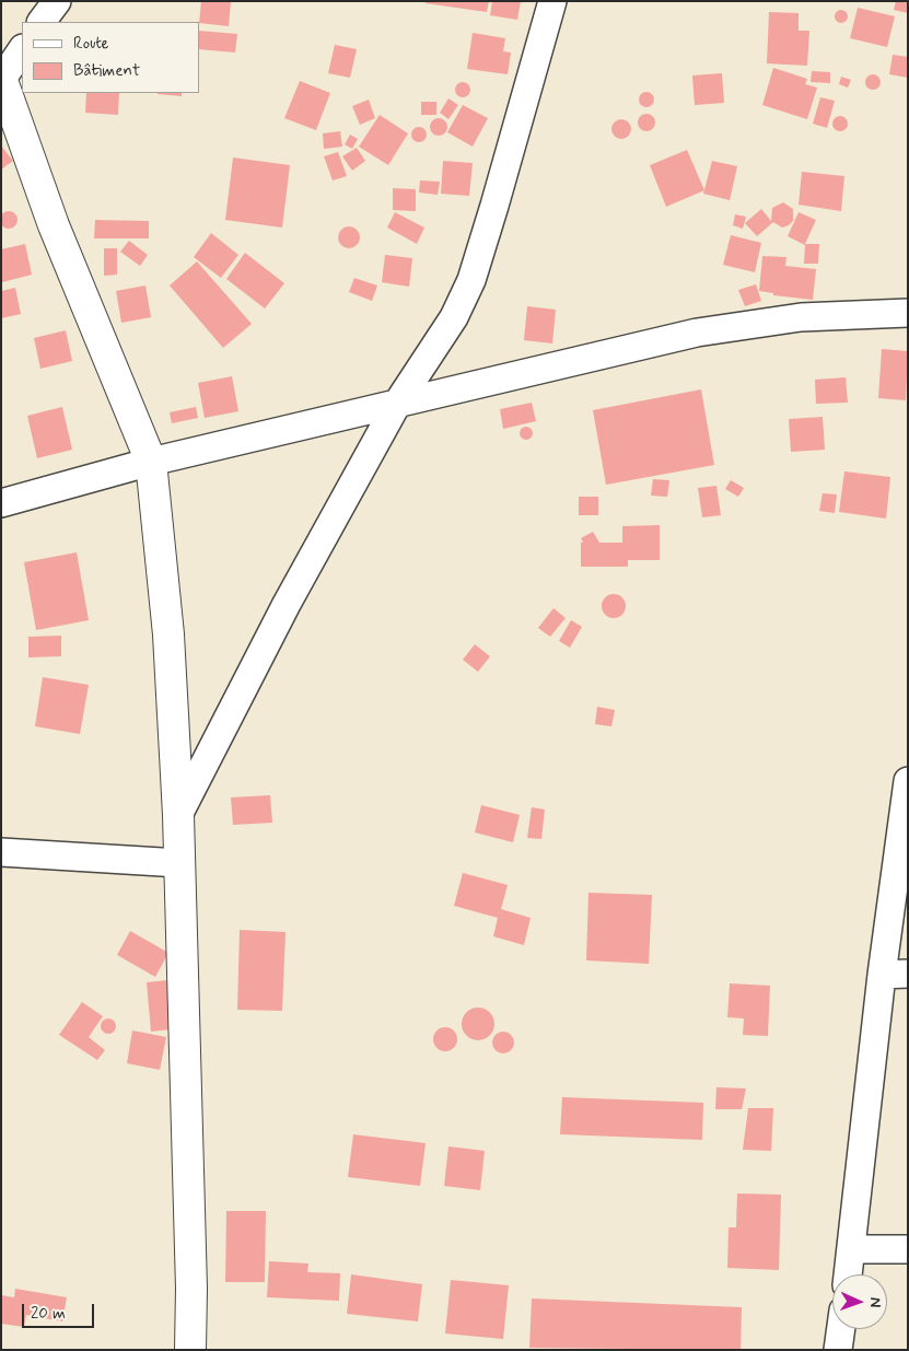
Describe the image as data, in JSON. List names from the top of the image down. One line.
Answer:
{"legend":["Route","Bâtiment"],"scale_bar":"20 m","north":"right"}
